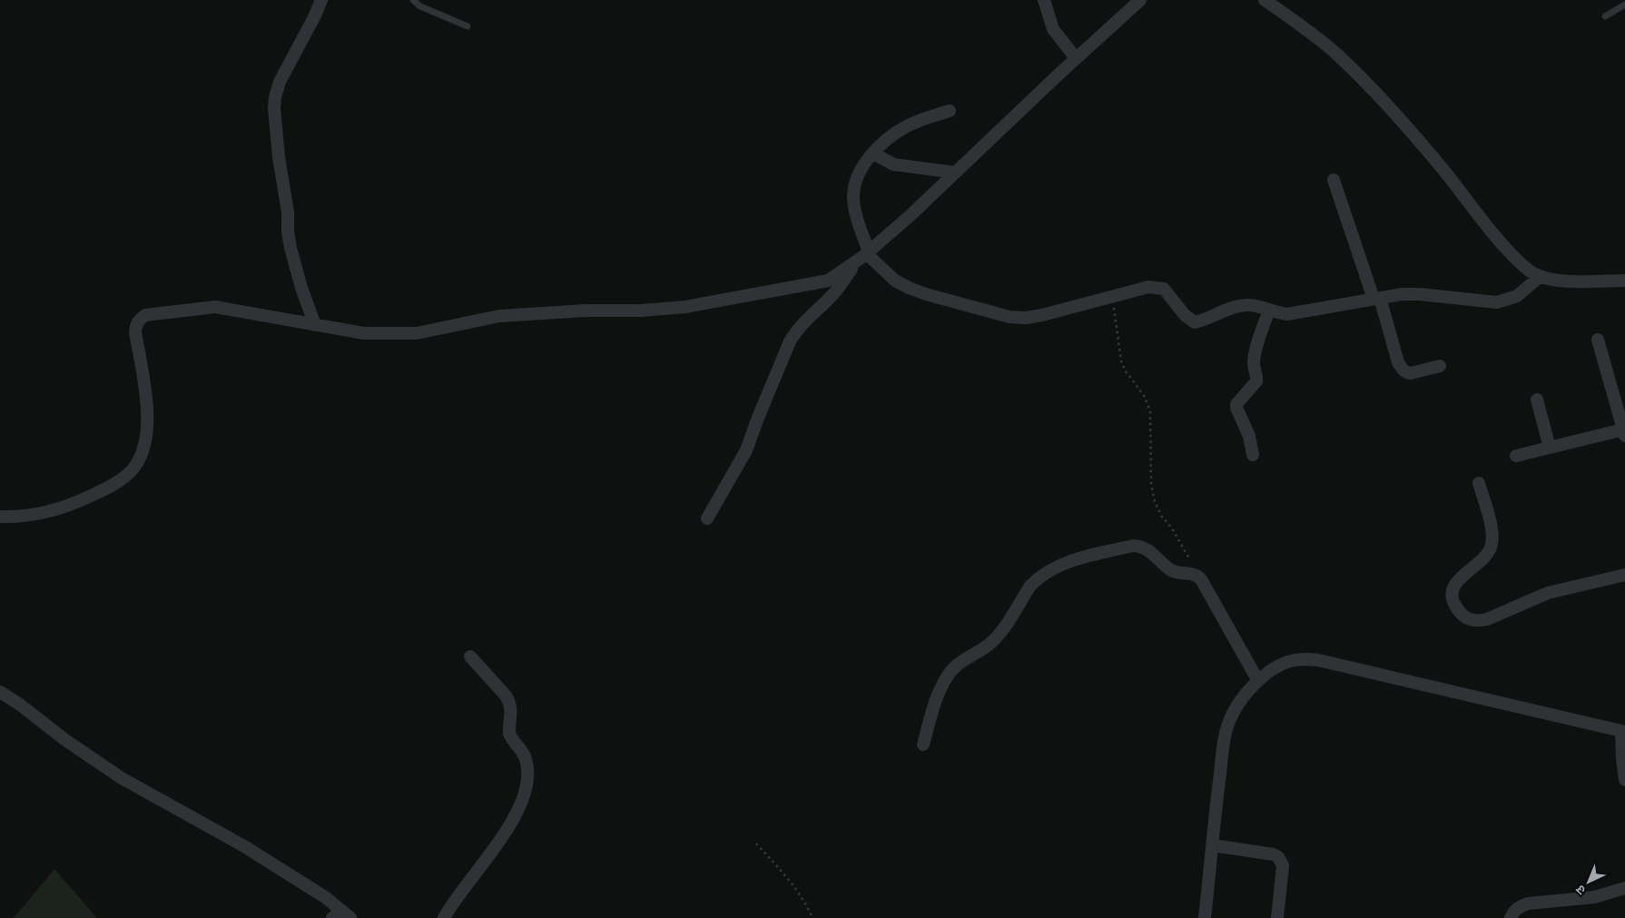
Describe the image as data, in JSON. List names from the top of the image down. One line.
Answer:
{"north":"bottom left"}
